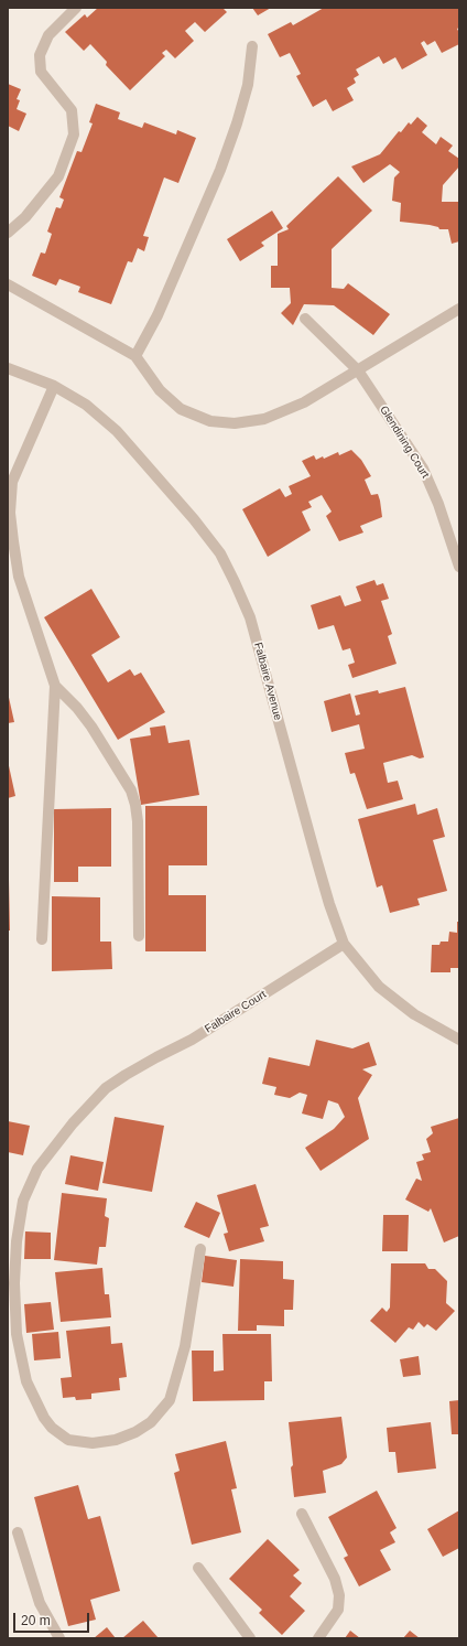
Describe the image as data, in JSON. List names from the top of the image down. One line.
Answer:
{"streets":{"street":["Glendining Court","Falbaire Avenue","Falbaire Court"]},"crossings":[["Falbaire Avenue","Falbaire Court"]],"scale_bar":"20 m"}
